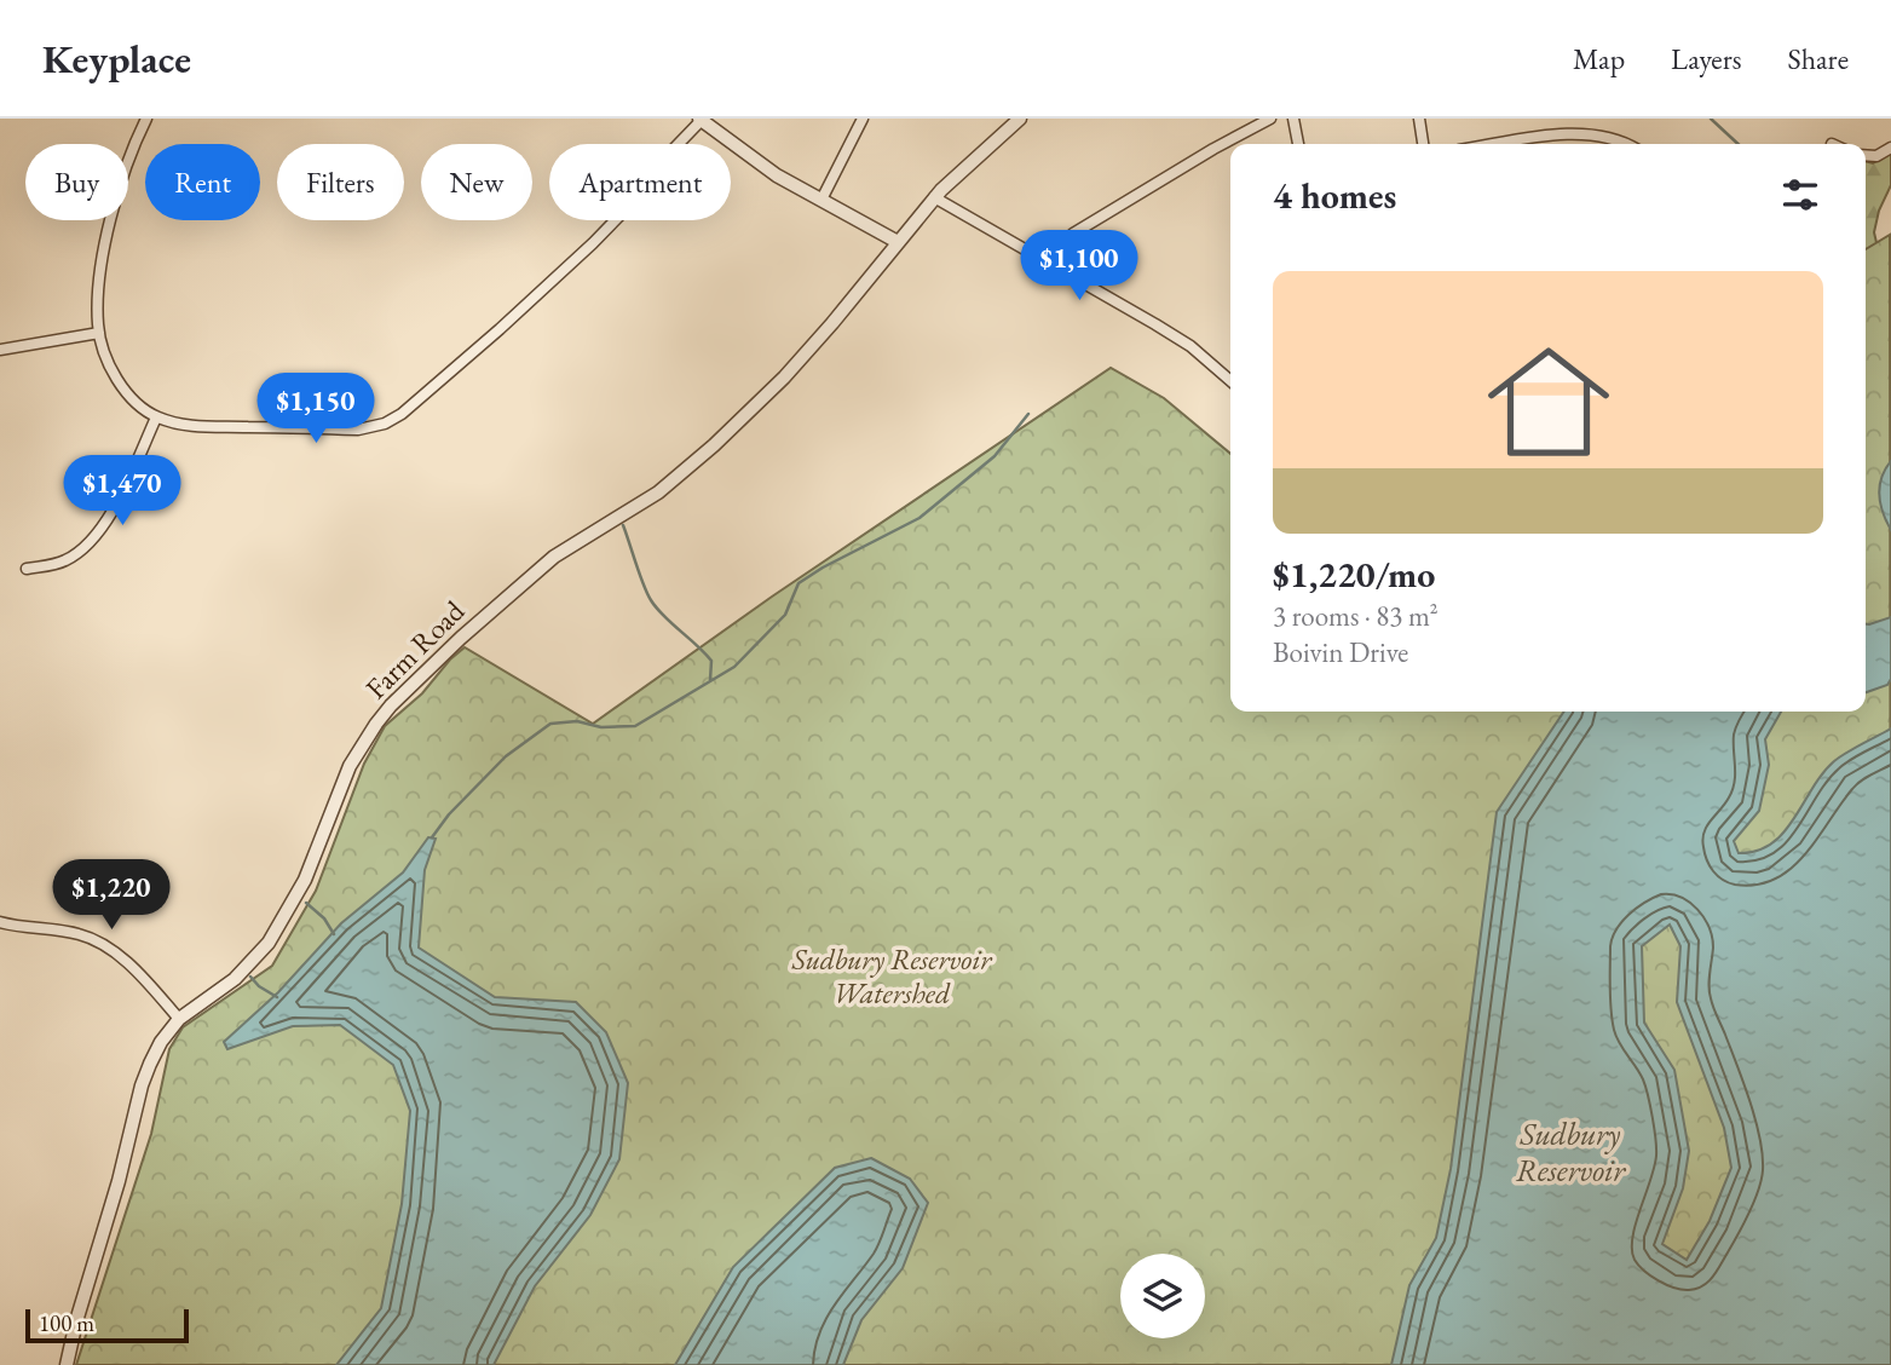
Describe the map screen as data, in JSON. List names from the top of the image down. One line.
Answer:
{"streets":{"street":["Farm Road"]},"water":["Sudbury Reservoir"],"parks":["Sudbury Reservoir Watershed"],"scale_bar":"100 m","page":{"header":"Keyplace","nav":["Map","Layers","Share"],"chip":["Buy","Rent","Filters","New","Apartment"],"heading":"4 homes","price":["$1,100","$1,150","$1,470","$1,220"],"list":[{"name":"$1,220/mo","note":"3 rooms · 83 m² · Boivin Drive"}],"scale":"100 m"}}
